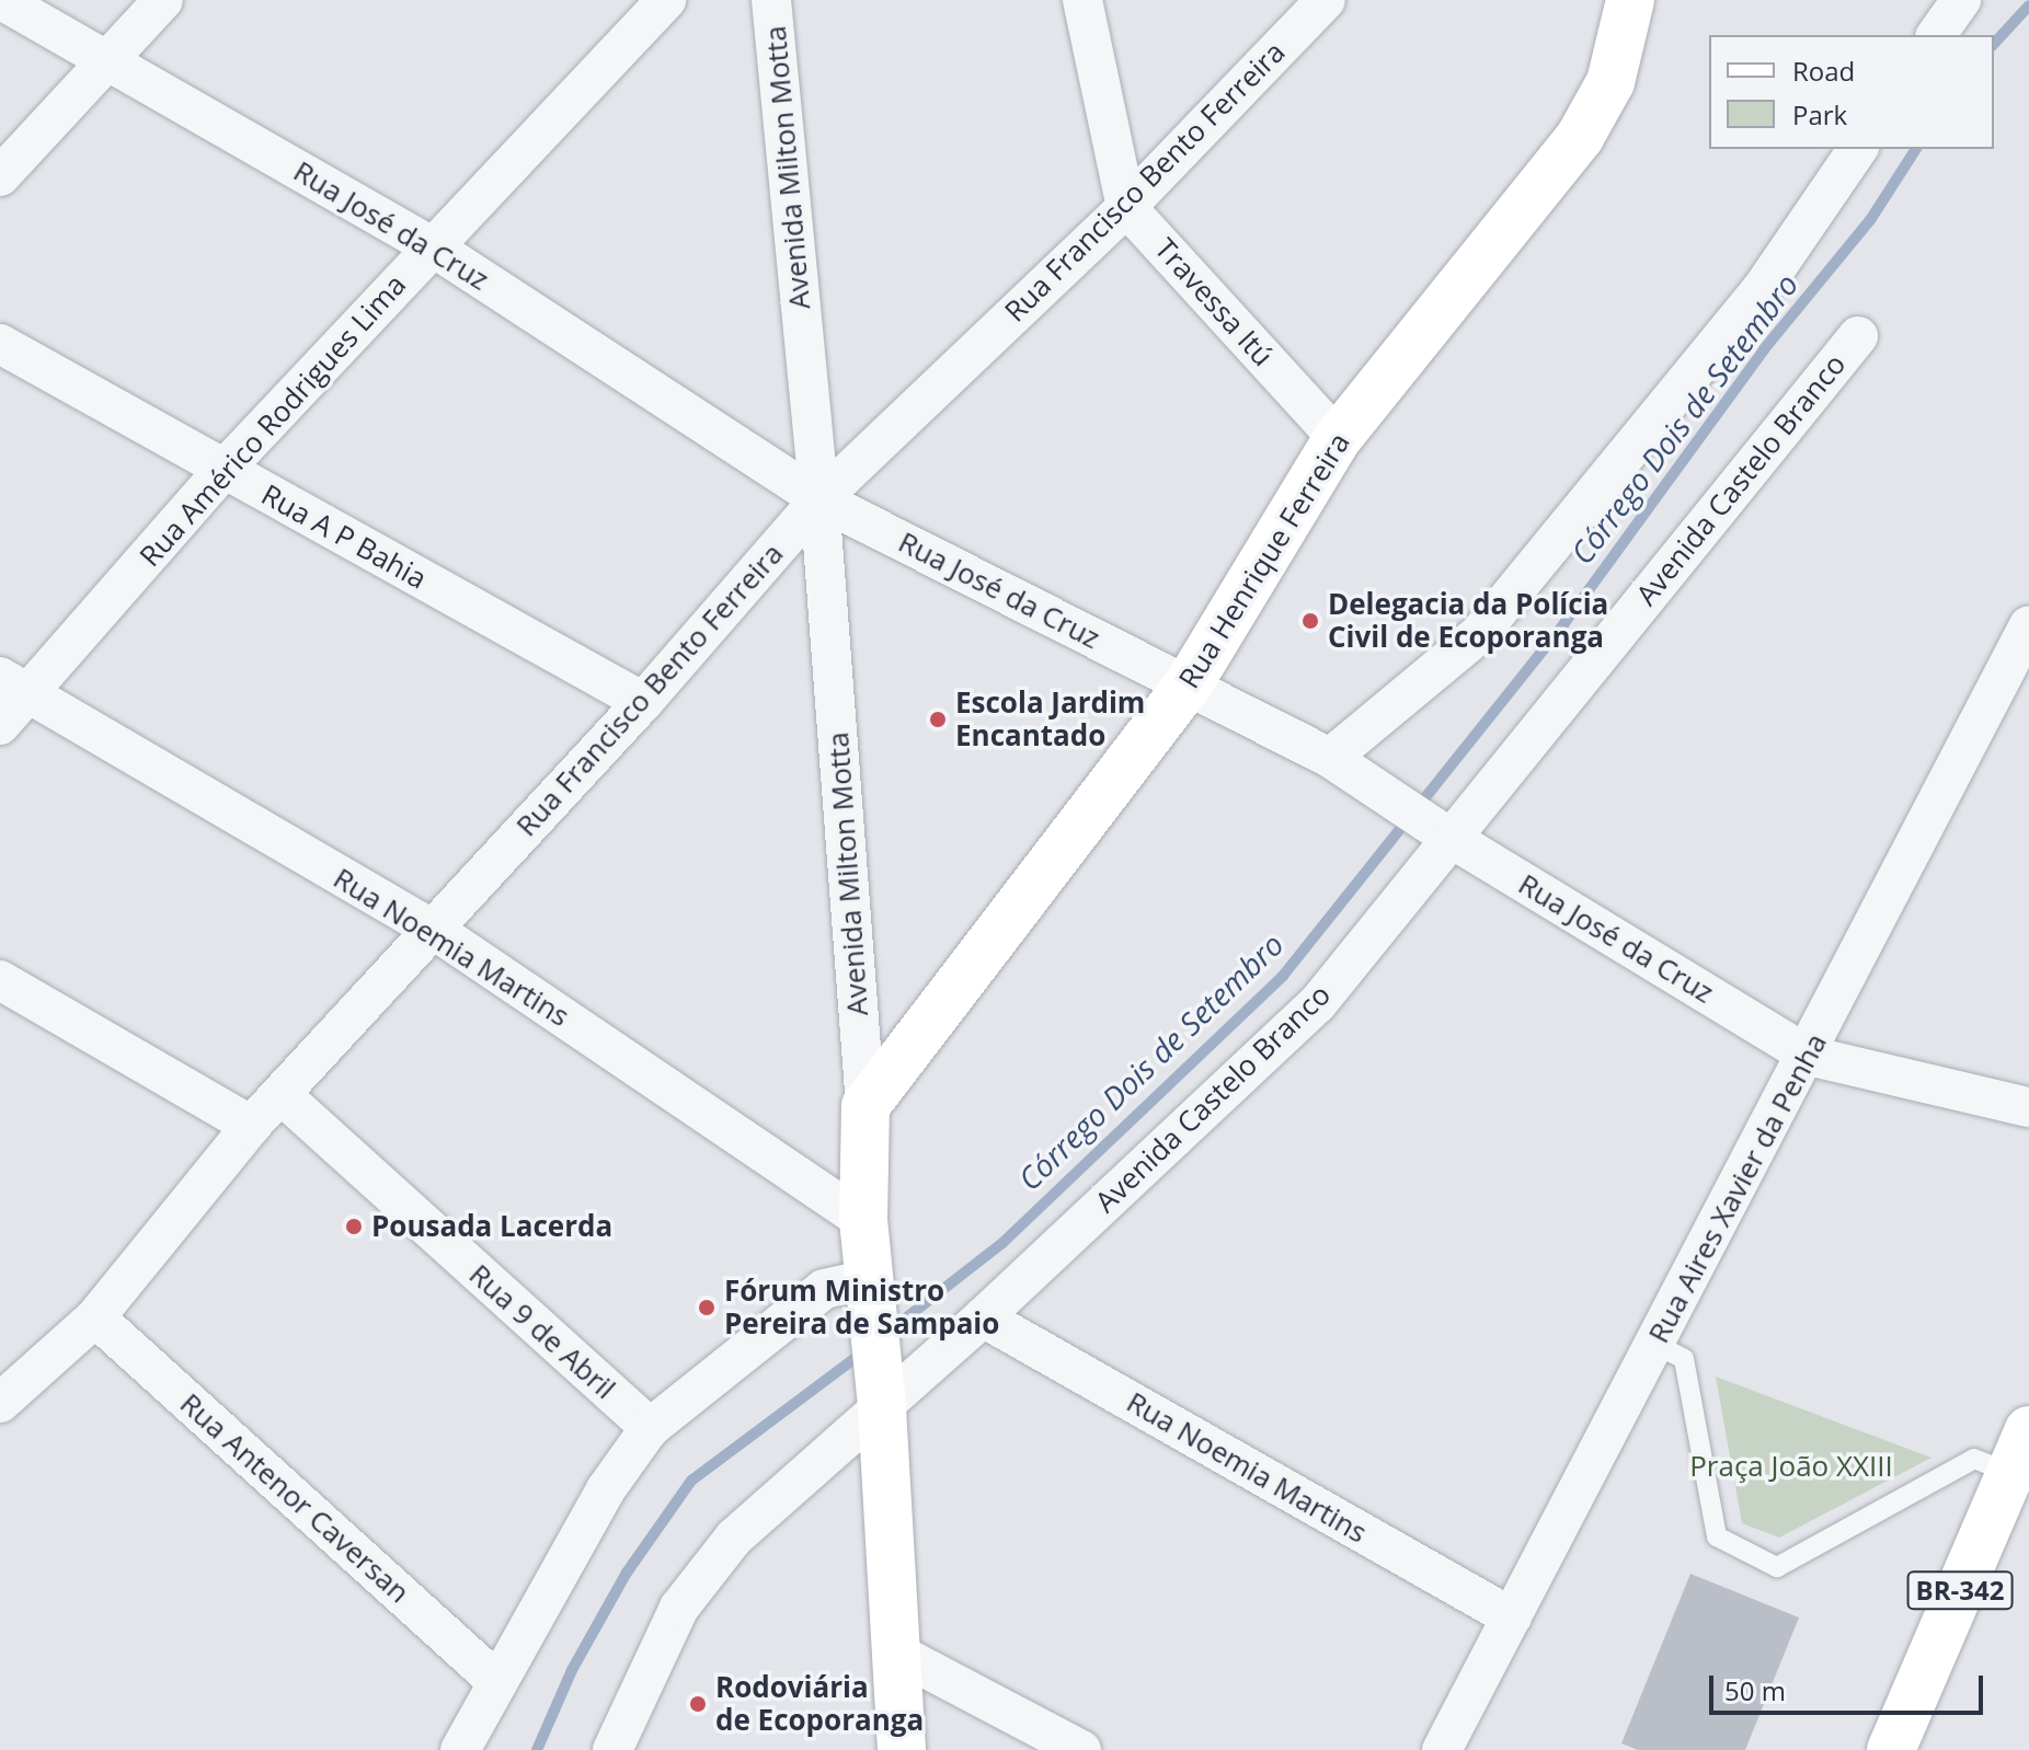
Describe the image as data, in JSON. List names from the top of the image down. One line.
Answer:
{"streets":{"street":["Avenida Milton Motta","Rua Francisco Bento Ferreira","Rua José da Cruz","Travessa Itú","Rua Américo Rodrigues Lima","Avenida Castelo Branco","Rua A P Bahia","Rua Henrique Ferreira","Rua Noemia Martins","Rua Aires Xavier da Penha","Rua 9 de Abril","Rua Antenor Caversan","BR-342"]},"crossings":[["Avenida Milton Motta","Rua Francisco Bento Ferreira"],["Avenida Milton Motta","Rua José da Cruz"],["Avenida Milton Motta","Avenida Castelo Branco"],["Avenida Milton Motta","Rua Henrique Ferreira"],["Avenida Milton Motta","Rua Noemia Martins"],["Rua Francisco Bento Ferreira","Rua José da Cruz"],["Rua Francisco Bento Ferreira","Travessa Itú"],["Rua Francisco Bento Ferreira","Rua A P Bahia"],["Rua Francisco Bento Ferreira","Rua Noemia Martins"],["Rua Francisco Bento Ferreira","Rua 9 de Abril"],["Rua Francisco Bento Ferreira","Rua Antenor Caversan"],["Rua José da Cruz","Rua Américo Rodrigues Lima"],["Rua José da Cruz","Avenida Castelo Branco"],["Rua José da Cruz","Rua Henrique Ferreira"],["Rua José da Cruz","Rua Aires Xavier da Penha"],["Travessa Itú","Rua Henrique Ferreira"],["Rua Américo Rodrigues Lima","Rua A P Bahia"],["Rua Américo Rodrigues Lima","Rua Noemia Martins"],["Avenida Castelo Branco","Rua Noemia Martins"],["Rua Noemia Martins","Rua Aires Xavier da Penha"]],"water":["Córrego Dois de Setembro"],"parks":["Praça João XXIII"],"places":["Delegacia da Polícia Civil de Ecoporanga","Escola Jardim Encantado","Pousada Lacerda","Fórum Ministro Pereira de Sampaio","Rodoviária de Ecoporanga"],"legend":["Road","Park"],"scale_bar":"50 m"}
